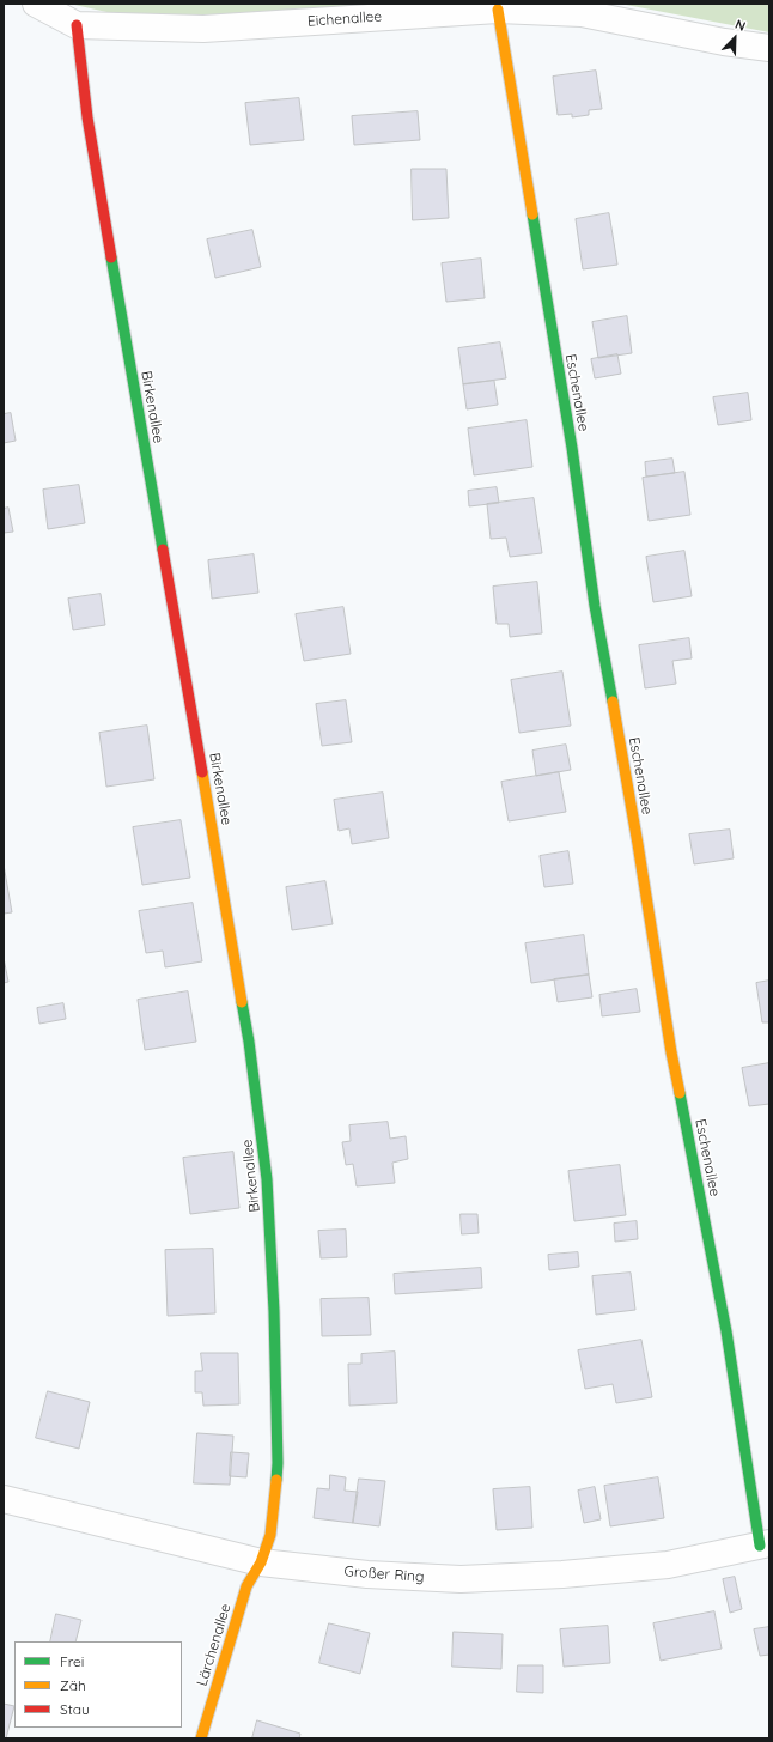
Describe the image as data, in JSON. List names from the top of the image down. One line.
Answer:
{"streets":{"street":["Eichenallee","Eschenallee","Birkenallee","Großer Ring","Lärchenallee"]},"crossings":[["Eichenallee","Eschenallee"],["Eichenallee","Birkenallee"],["Eschenallee","Großer Ring"],["Birkenallee","Großer Ring"],["Birkenallee","Lärchenallee"],["Großer Ring","Lärchenallee"]],"legend":["Frei","Zäh","Stau"],"north":"top right"}
